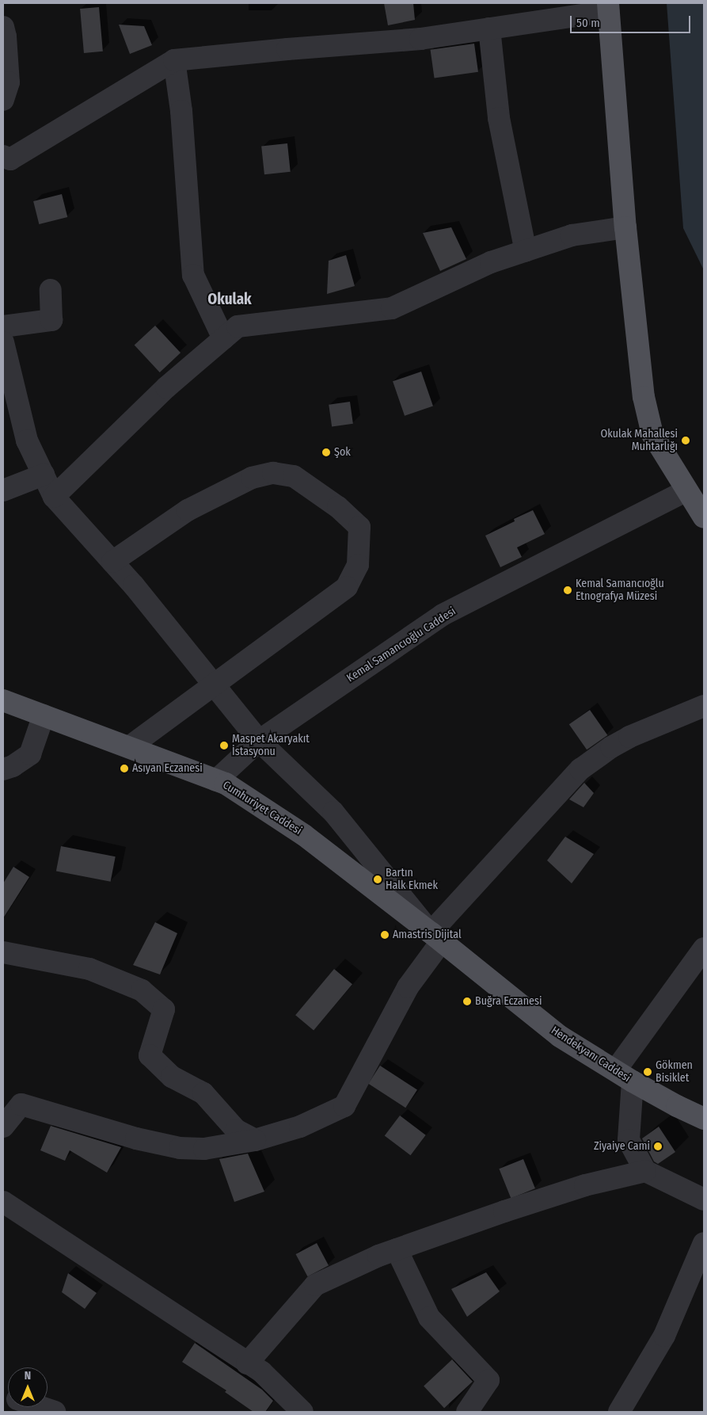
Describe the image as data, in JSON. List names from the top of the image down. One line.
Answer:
{"streets":{"main road":["Cumhuriyet Caddesi","Hendekyanı Caddesi"],"street":["Kemal Samancıoğlu Caddesi"]},"crossings":[["Kemal Samancıoğlu Caddesi","Cumhuriyet Caddesi"],["Cumhuriyet Caddesi","Hendekyanı Caddesi"]],"districts":["Okulak"],"places":["Okulak Mahallesi Muhtarlığı","Şok","Kemal Samancıoğlu Etnografya Müzesi","Maspet Akaryakıt İstasyonu","Asıyan Eczanesi","Bartın Halk Ekmek","Amastris Dijital","Buğra Eczanesi","Gökmen Bisiklet","Ziyaiye Cami"],"scale_bar":"50 m","north":"top"}
